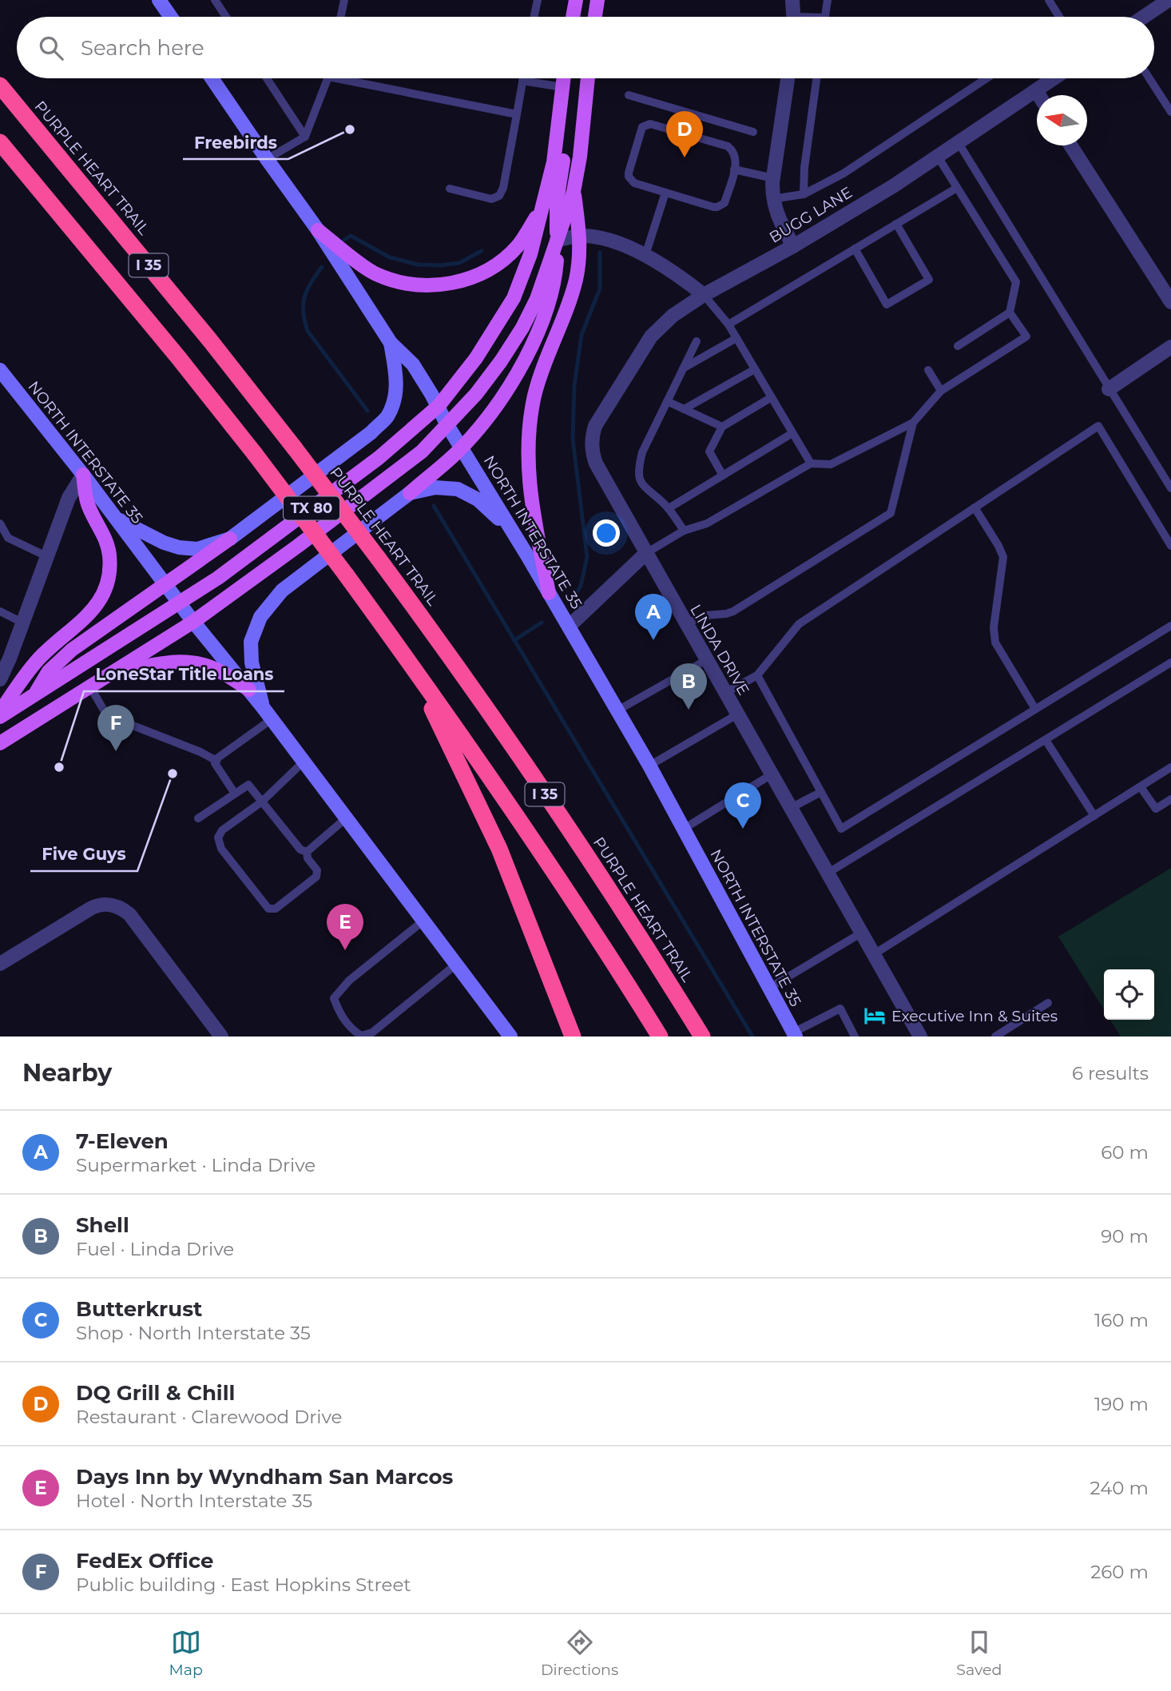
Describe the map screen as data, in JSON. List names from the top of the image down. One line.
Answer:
{"streets":{"highway":["PURPLE HEART TRAIL","I 35"],"main road":["NORTH INTERSTATE 35","TX 80"],"street":["BUGG LANE","LINDA DRIVE"]},"crossings":[["BUGG LANE","LINDA DRIVE"],["NORTH INTERSTATE 35","TX 80"]],"places":{"other":["Freebirds","LoneStar Title Loans","Five Guys"],"hotel":["Executive Inn & Suites"]},"north":"left","page":{"search":"Search here","pins":["D","A","B","F","C","E"],"heading":["Nearby","6 results"],"list":[{"mark":"A","name":"7-Eleven","note":"Supermarket · Linda Drive","value":"60 m"},{"mark":"B","name":"Shell","note":"Fuel · Linda Drive","value":"90 m"},{"mark":"C","name":"Butterkrust","note":"Shop · North Interstate 35","value":"160 m"},{"mark":"D","name":"DQ Grill & Chill","note":"Restaurant · Clarewood Drive","value":"190 m"},{"mark":"E","name":"Days Inn by Wyndham San Marcos","note":"Hotel · North Interstate 35","value":"240 m"},{"mark":"F","name":"FedEx Office","note":"Public building · East Hopkins Street","value":"260 m"}],"nav":["Map","Directions","Saved"]}}
